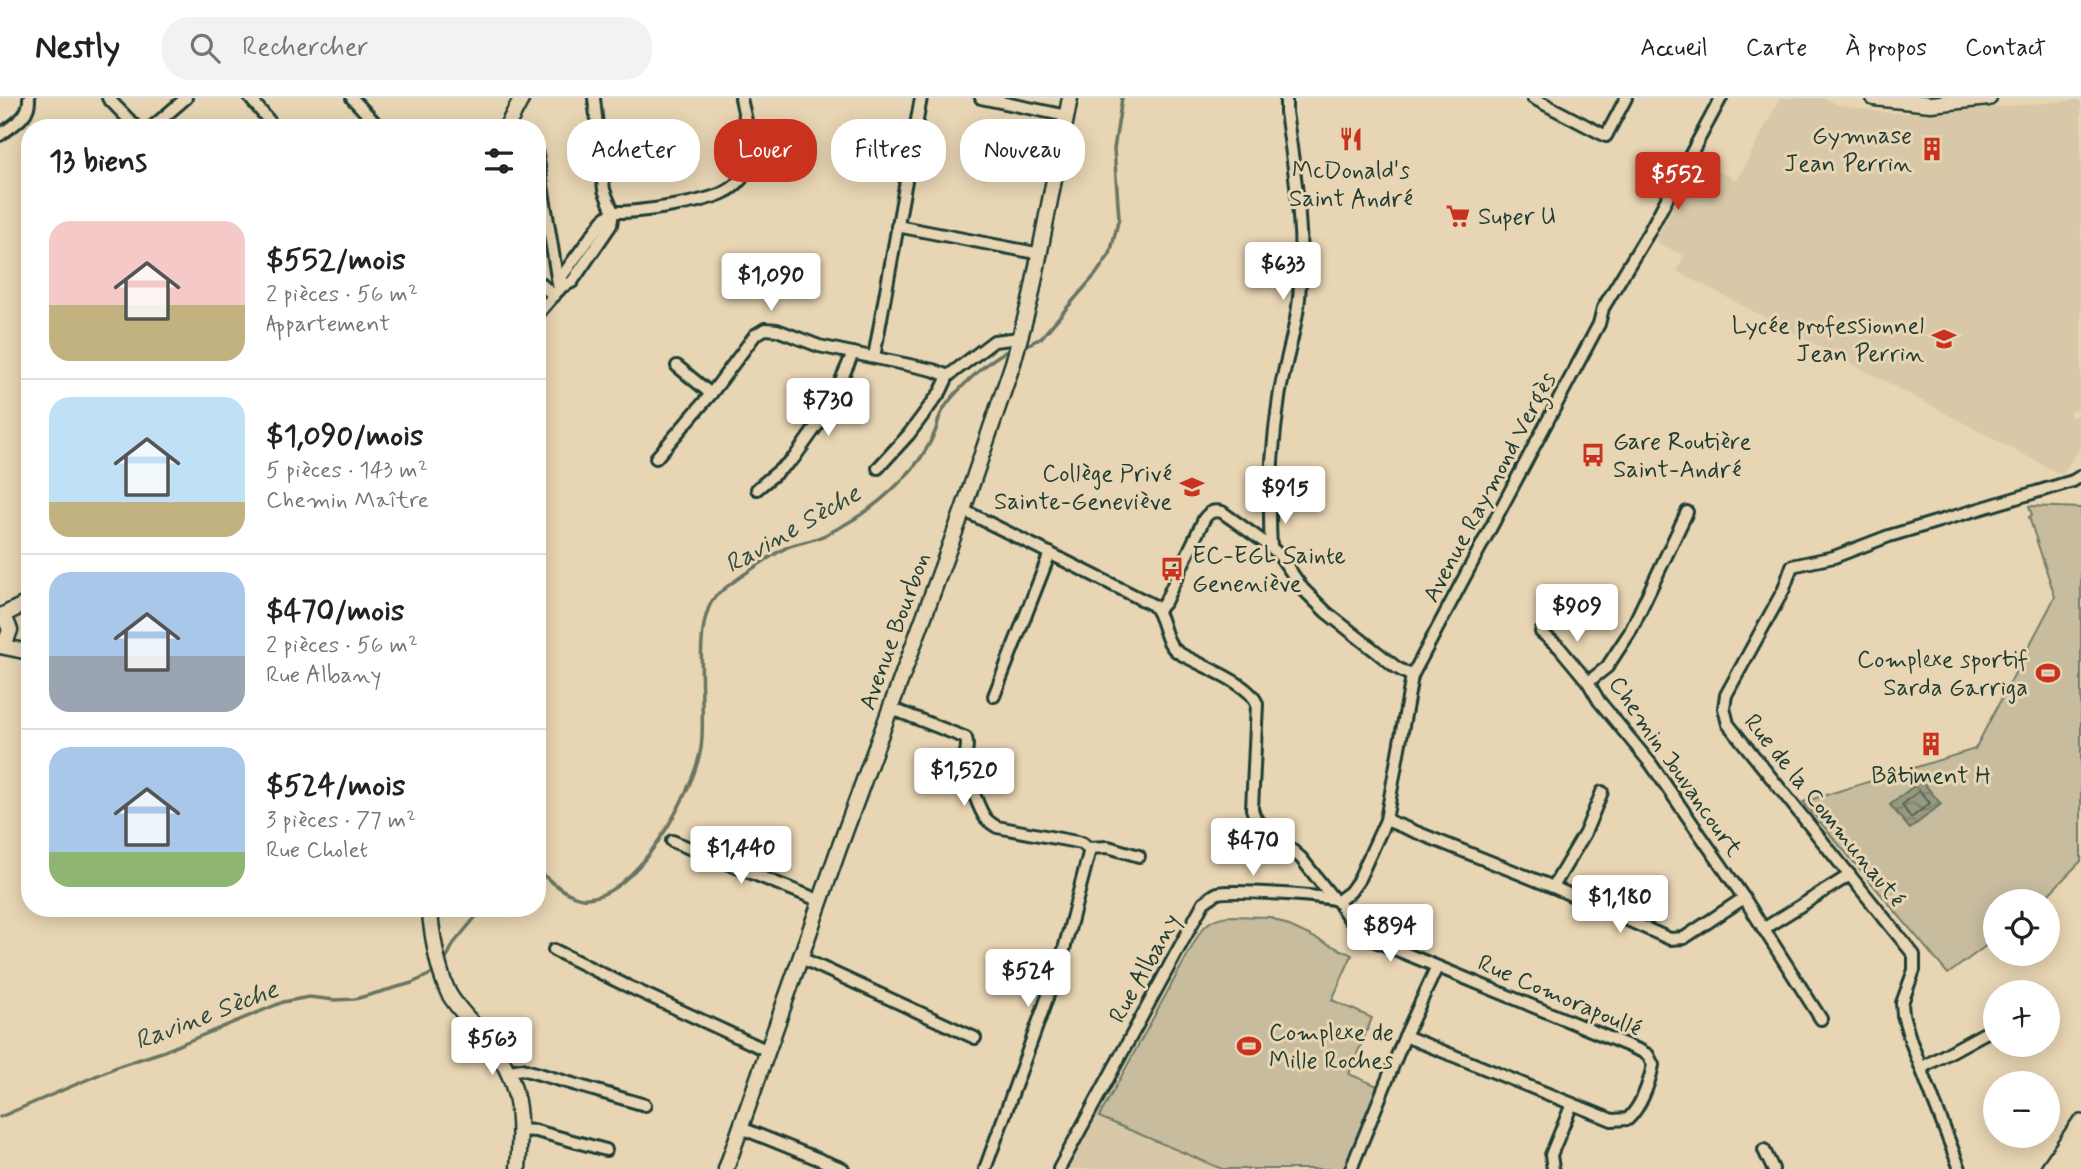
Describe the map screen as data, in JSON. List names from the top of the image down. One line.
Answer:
{"streets":{"street":["Avenue Raymond Vergès","Avenue Bourbon","Chemin Jouvancourt","Rue de la Communauté","Rue Albany","Rue Comorapoullé"]},"crossings":[["Avenue Raymond Vergès","Rue Albany"],["Avenue Raymond Vergès","Rue Comorapoullé"],["Rue Albany","Rue Comorapoullé"]],"water":["Ravine Sèche"],"places":{"restaurant":["McDonald's Saint André"],"building":["Gymnase Jean Perrin","Bâtiment H"],"supermarket":["Super U"],"school or university":["Lycée professionnel Jean Perrin","Collège Privé Sainte-Geneviève"],"bus stop":["Gare Routière Saint-André","EC-EGL Sainte Geneniève"],"sports":["Complexe sportif Sarda Garriga","Complexe de Mille Roches"]},"page":{"header":"Nestly","search":"Rechercher","nav":["Accueil","Carte","À propos","Contact"],"chip":["Acheter","Louer","Filtres","Nouveau"],"heading":"13 biens","price":["$552","$633","$1,090","$730","$915","$909","$1,520","$470","$1,440","$1,180","$894","$524","$563"],"list":[{"name":"$552/mois","note":"2 pièces · 56 m² · Appartement"},{"name":"$1,090/mois","note":"5 pièces · 143 m² · Chemin Maître"},{"name":"$470/mois","note":"2 pièces · 56 m² · Rue Albany"},{"name":"$524/mois","note":"3 pièces · 77 m² · Rue Cholet"}],"map_buttons":["+","−"]}}
